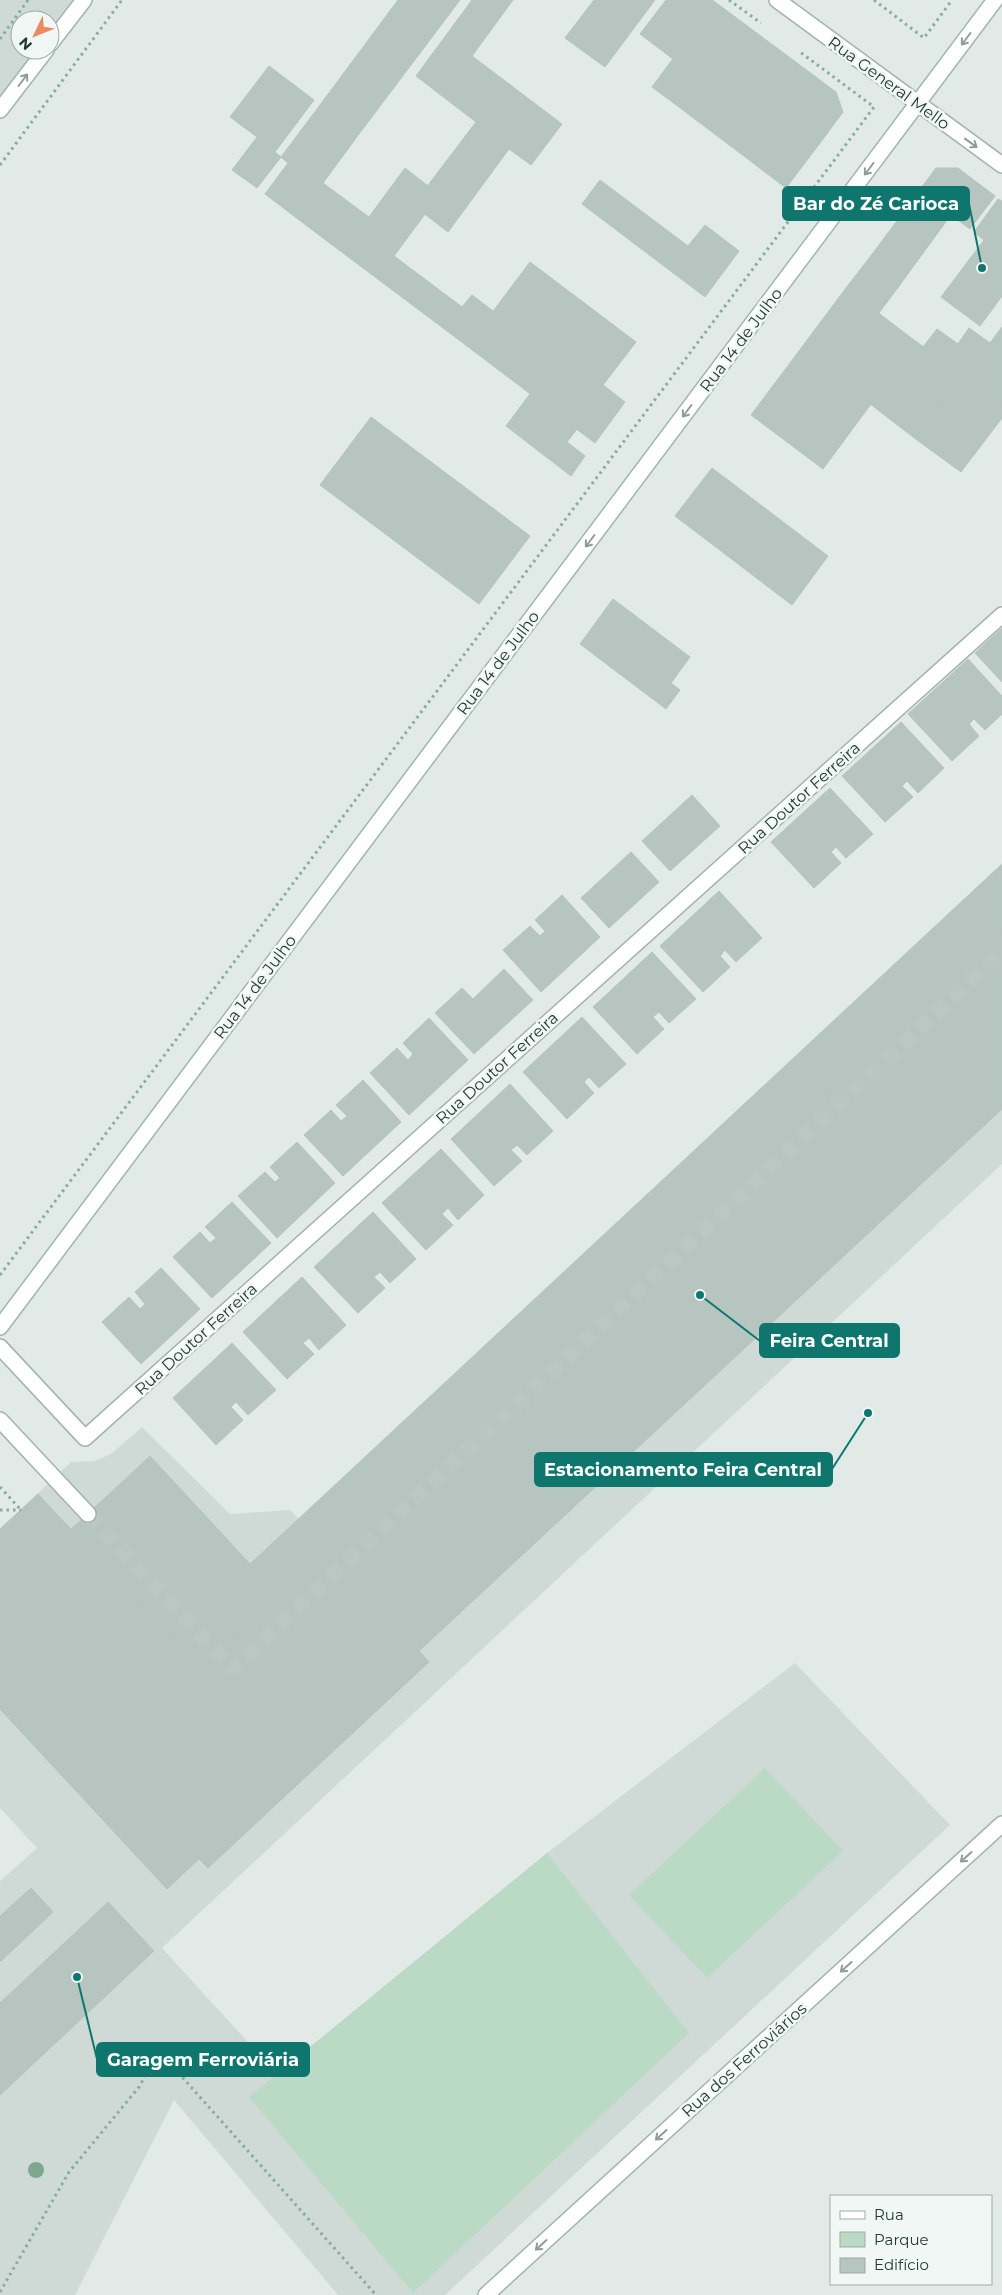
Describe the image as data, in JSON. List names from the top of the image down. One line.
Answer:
{"streets":{"street":["Rua General Mello","Rua 14 de Julho","Rua Doutor Ferreira","Rua dos Ferroviários"]},"crossings":[["Rua General Mello","Rua 14 de Julho"]],"one_way":["Rua General Mello","Rua 14 de Julho","Rua dos Ferroviários"],"places":["Bar do Zé Carioca","Feira Central","Estacionamento Feira Central","Garagem Ferroviária"],"legend":["Rua","Parque","Edifício"],"north":"bottom left"}
